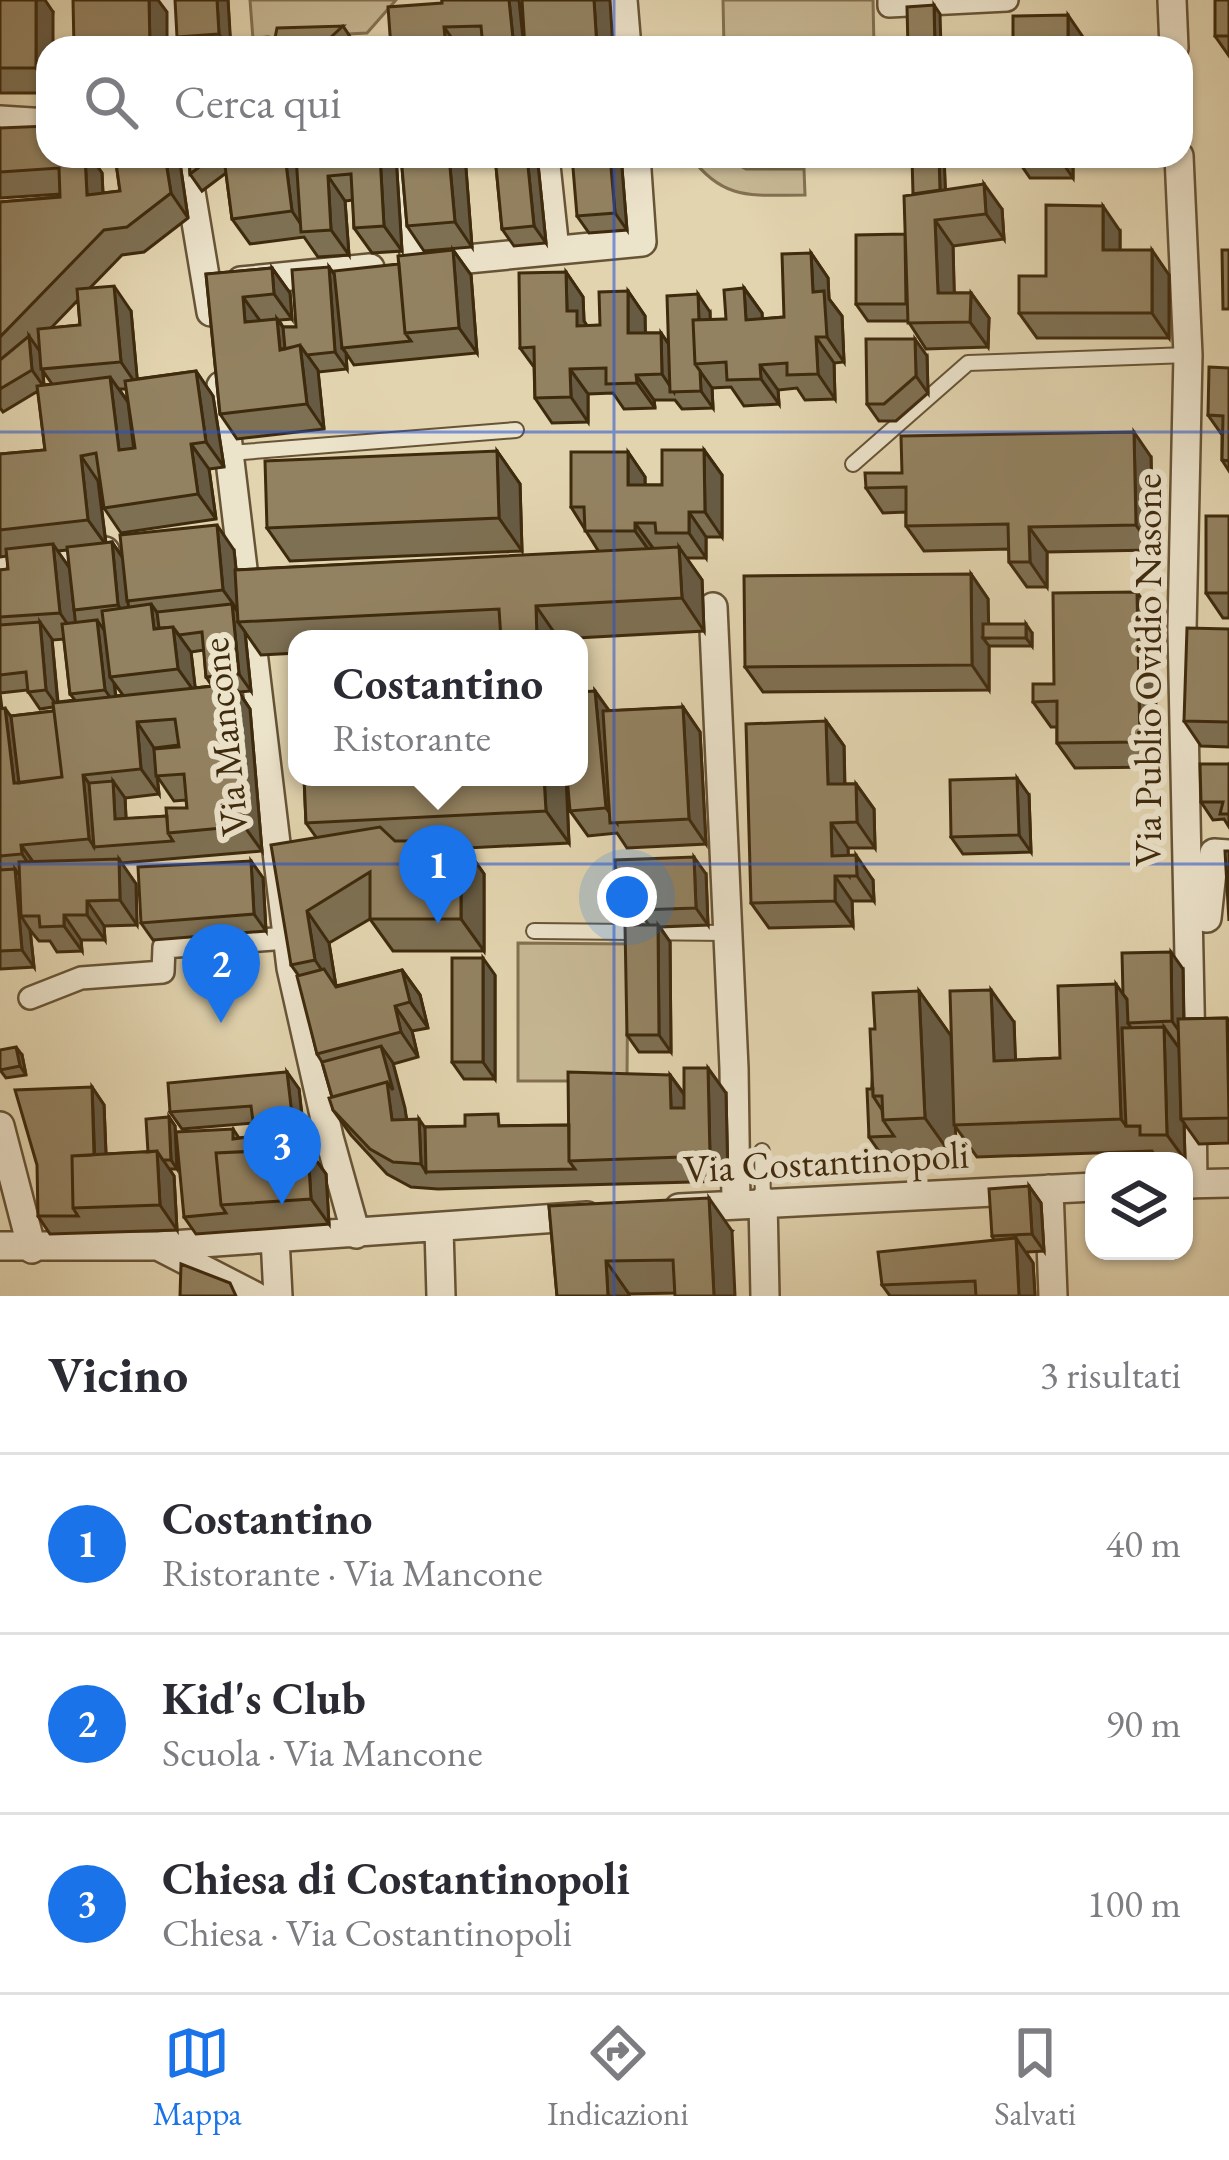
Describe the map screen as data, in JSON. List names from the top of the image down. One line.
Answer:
{"streets":{"street":["Via Publio Ovidio Nasone","Via Mancone","Via Costantinopoli"]},"crossings":[["Via Mancone","Via Costantinopoli"]],"page":{"search":"Cerca qui","popup":["Costantino","Ristorante"],"pins":["1","2","3"],"heading":["Vicino","3 risultati"],"list":[{"mark":"1","name":"Costantino","note":"Ristorante · Via Mancone","value":"40 m"},{"mark":"2","name":"Kid's Club","note":"Scuola · Via Mancone","value":"90 m"},{"mark":"3","name":"Chiesa di Costantinopoli","note":"Chiesa · Via Costantinopoli","value":"100 m"}],"nav":["Mappa","Indicazioni","Salvati"]}}
